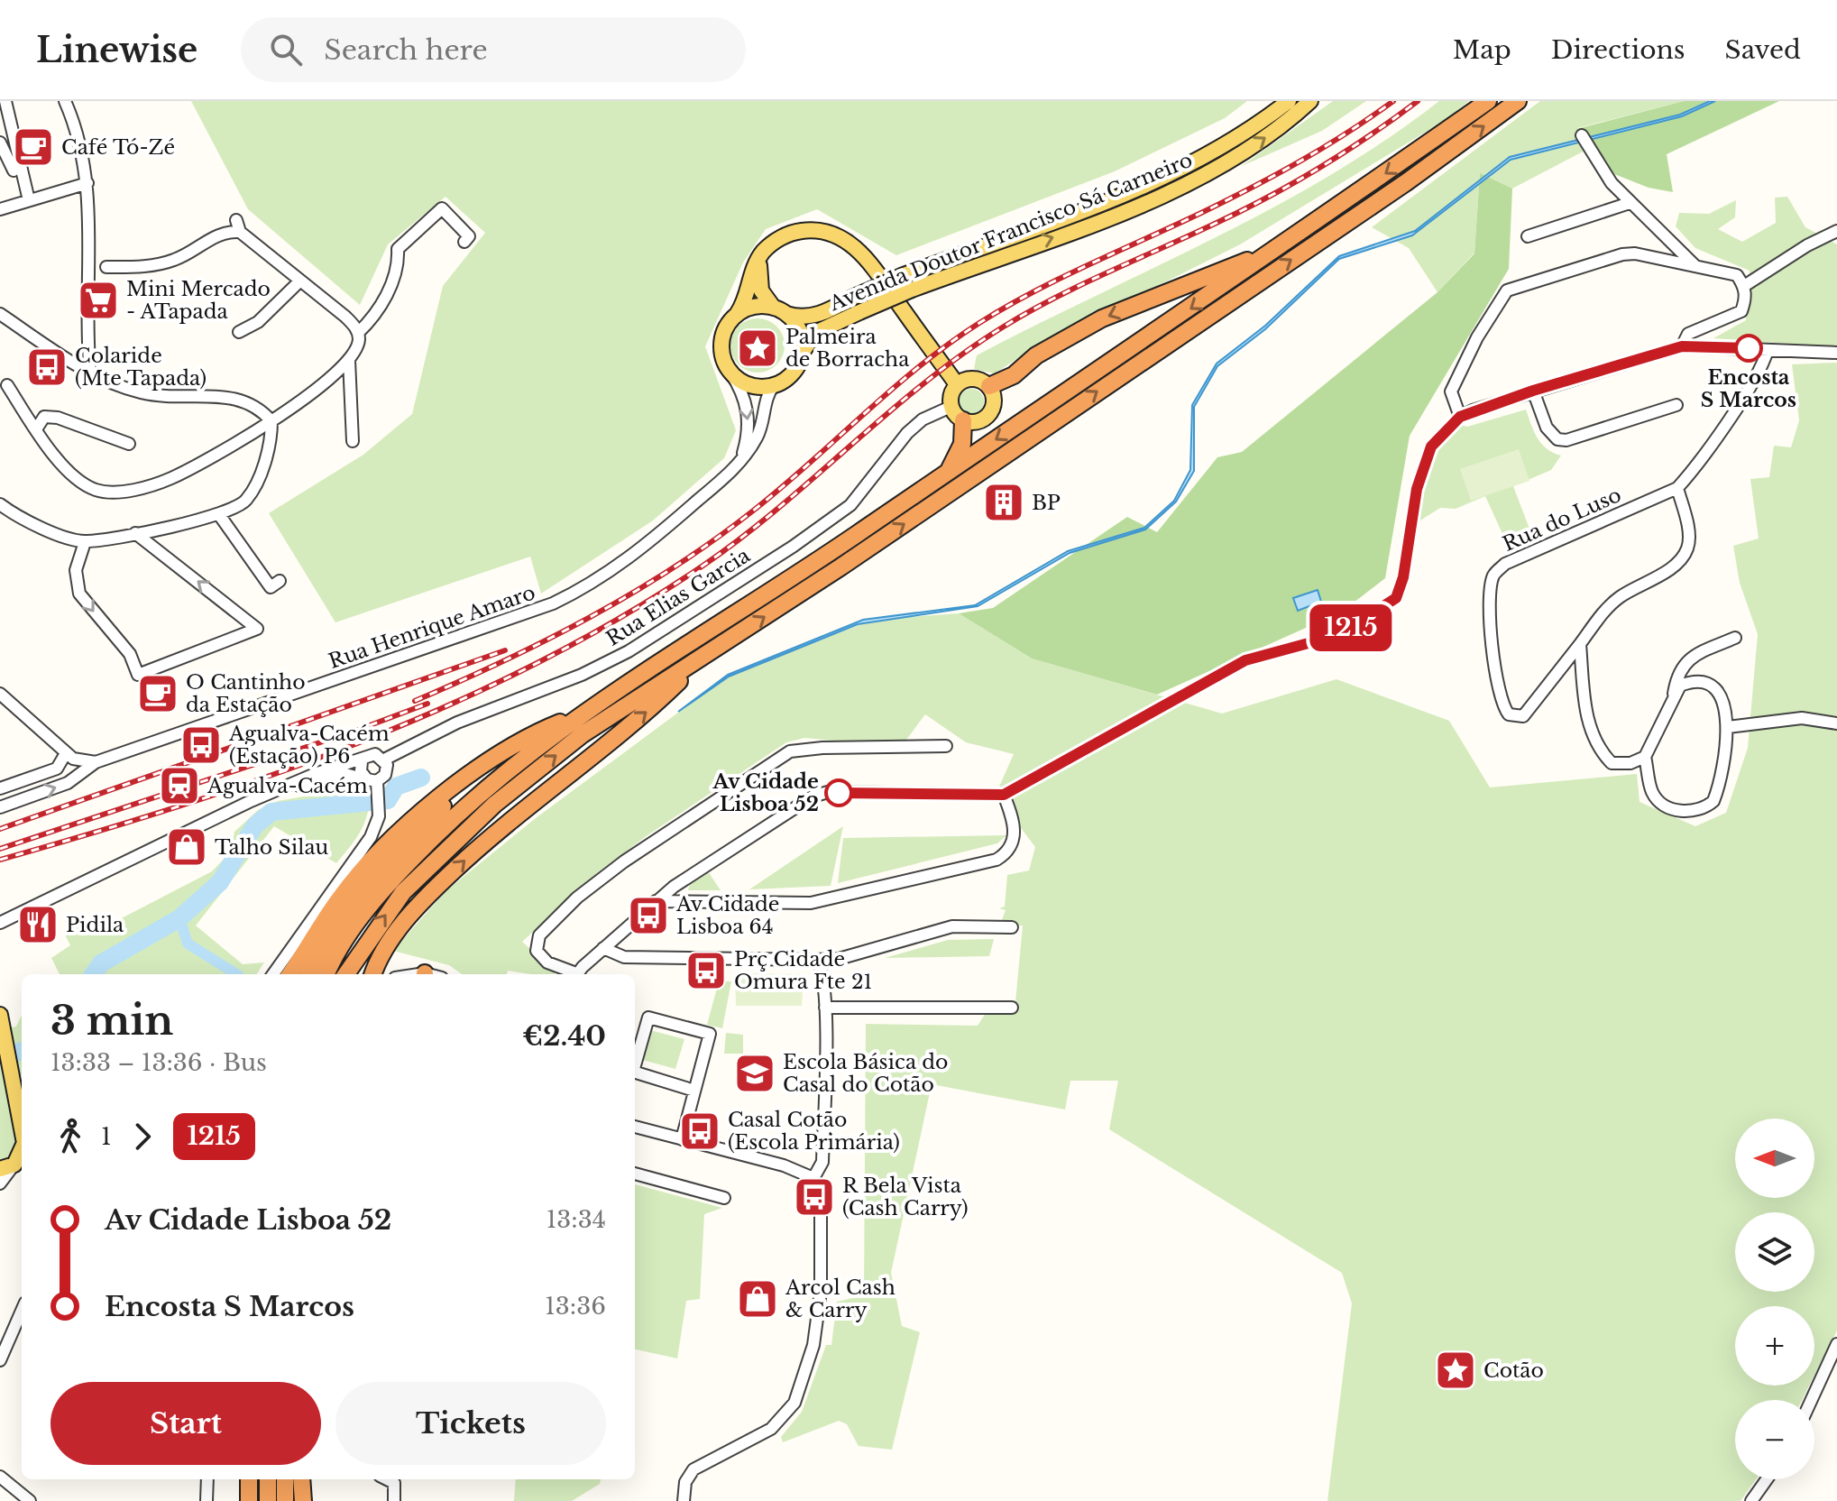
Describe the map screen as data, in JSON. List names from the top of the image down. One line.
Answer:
{"streets":{"main road":["Avenida Doutor Francisco Sá Carneiro"],"street":["Rua do Luso","Rua Elias Garcia","Rua Henrique Amaro"]},"crossings":[["Avenida Doutor Francisco Sá Carneiro","Rua Henrique Amaro"]],"places":{"cafe":["Café Tó-Zé","O Cantinho da Estação"],"supermarket":["Mini Mercado - ATapada"],"place":["Palmeira de Borracha","Cotão"],"other":["Encosta S Marcos","Av Cidade Lisboa 52"],"bus stop":["Colaride (Mte Tapada)","Agualva-Cacém (Estação) P6","Av Cidade Lisboa 64","Prç Cidade Omura Fte 21","Casal Cotão (Escola Primária)","R Bela Vista (Cash Carry)"],"building":["BP"],"station":["Agualva-Cacém"],"shop":["Talho Silau","Arcol Cash & Carry"],"restaurant":["Pidila"],"school or university":["Escola Básica do Casal do Cotão"]},"lines":["bus line 1215"],"north":"left","page":{"header":"Linewise","search":"Search here","nav":["Map","Directions","Saved"],"on_map":"1215","heading":["3 min","13:33 – 13:36 · Bus","€2.40"],"legs":["1","1215"],"map_buttons":["+","−"],"list":[{"name":"Av Cidade Lisboa 52","value":"13:34"},{"name":"Encosta S Marcos","value":"13:36"}],"buttons":["Start","Tickets"]}}
